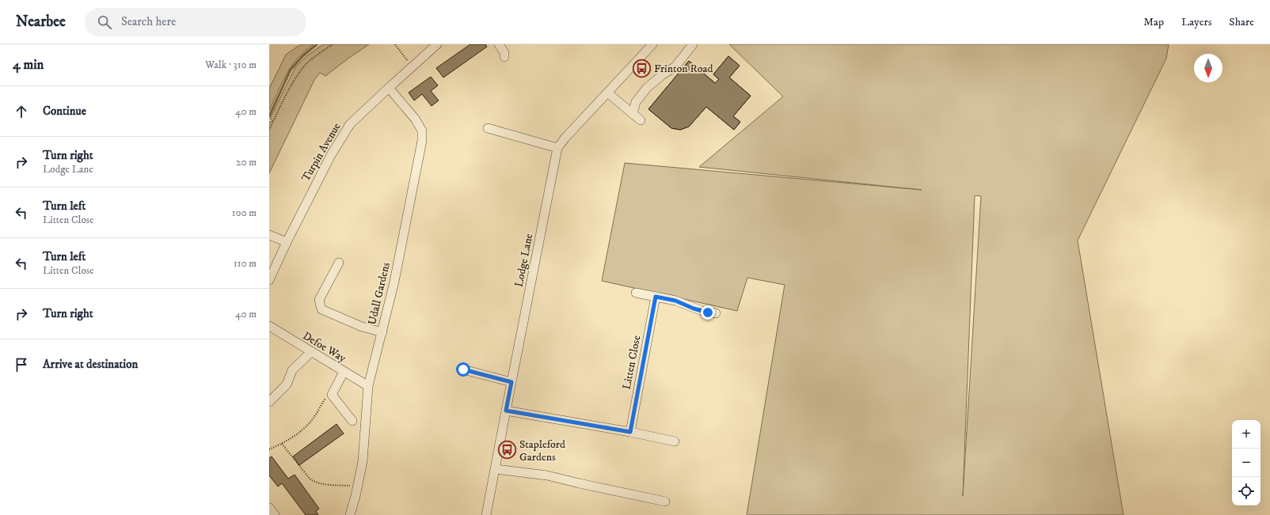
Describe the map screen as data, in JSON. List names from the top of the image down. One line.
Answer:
{"streets":{"street":["Turpin Avenue","Lodge Lane","Udall Gardens","Defoe Way","Litten Close"]},"crossings":[["Turpin Avenue","Udall Gardens"],["Udall Gardens","Defoe Way"]],"places":{"bus stop":["Frinton Road","Stapleford Gardens"]},"north":"bottom","page":{"header":"Nearbee","search":"Search here","nav":["Map","Layers","Share"],"heading":["4 min","Walk · 310 m"],"list":[["Continue","40 m"],["Turn right","Lodge Lane","20 m"],["Turn left","Litten Close","100 m"],["Turn left","Litten Close","110 m"],["Turn right","40 m"],"Arrive at destination"],"map_buttons":["+","−"]}}
